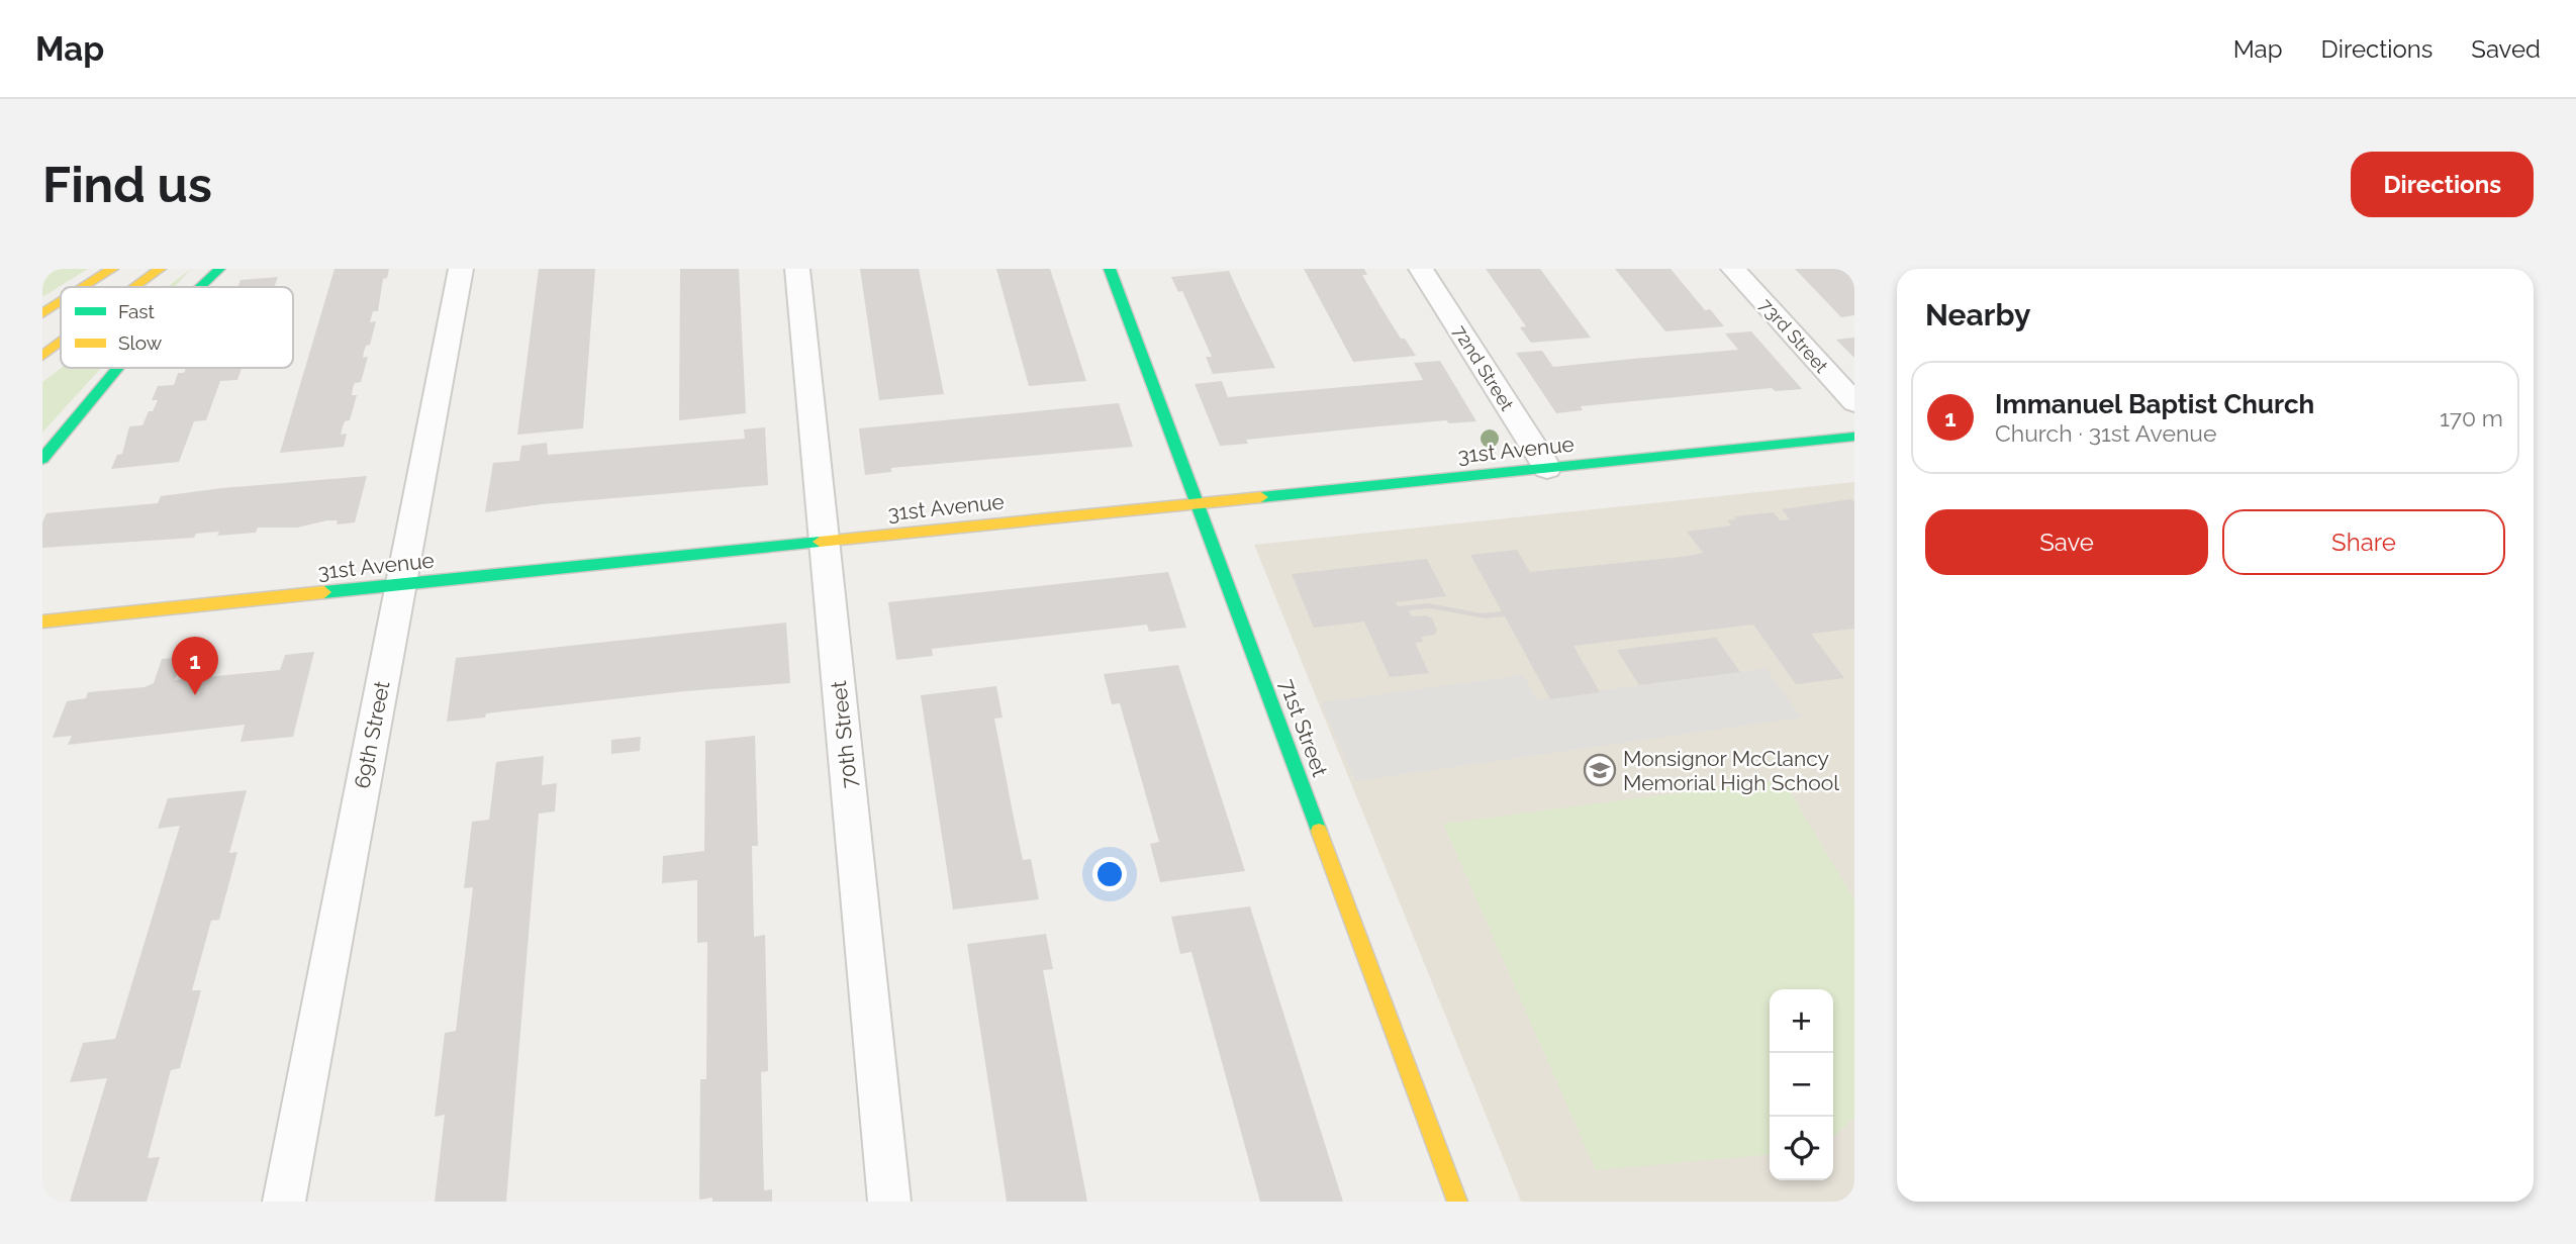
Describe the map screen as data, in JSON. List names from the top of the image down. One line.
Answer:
{"streets":{"main road":["31st Avenue","71st Street"],"street":["73rd Street","72nd Street","69th Street","70th Street"]},"crossings":[["72nd Street","31st Avenue"],["31st Avenue","71st Street"],["31st Avenue","69th Street"],["31st Avenue","70th Street"]],"places":{"school or university":["Monsignor McClancy Memorial High School"]},"legend":["Fast","Slow"],"page":{"header":"Map","nav":["Map","Directions","Saved"],"buttons":["Directions",["Save","Share"]],"title":"Find us","heading":"Nearby","list":[{"mark":"1","name":"Immanuel Baptist Church","note":"Church · 31st Avenue","value":"170 m"}],"pins":"1","map_buttons":["+","−"]}}
